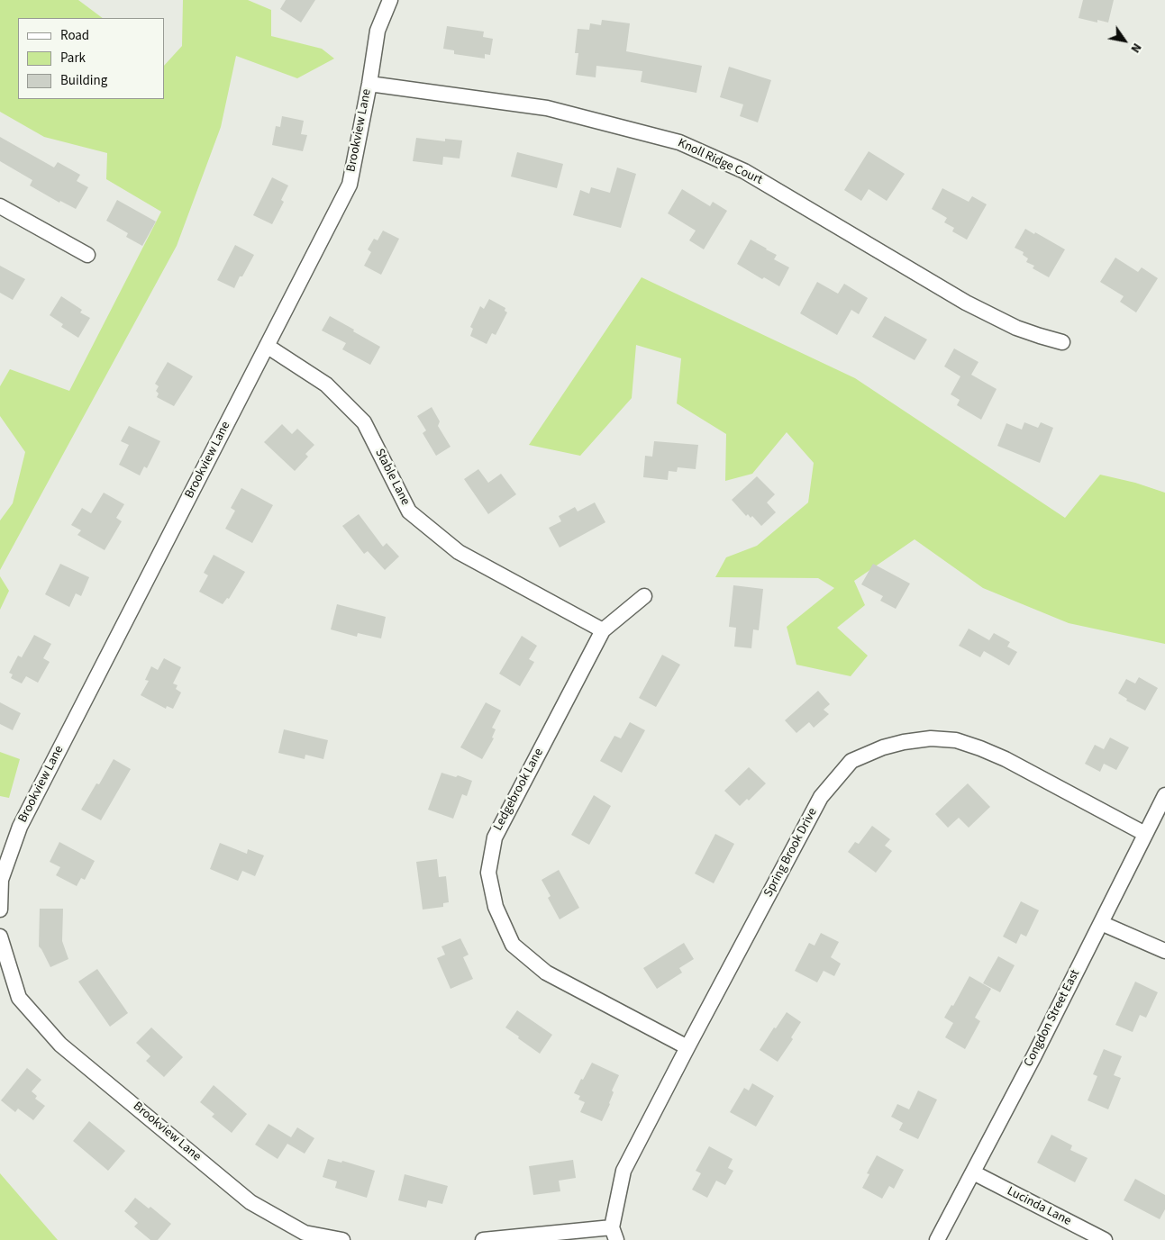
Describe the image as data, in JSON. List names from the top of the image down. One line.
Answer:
{"streets":{"street":["Brookview Lane","Knoll Ridge Court","Stable Lane","Ledgebrook Lane","Spring Brook Drive","Congdon Street East","Lucinda Lane"]},"crossings":[["Brookview Lane","Knoll Ridge Court"],["Brookview Lane","Stable Lane"],["Stable Lane","Ledgebrook Lane"],["Ledgebrook Lane","Spring Brook Drive"],["Spring Brook Drive","Congdon Street East"],["Congdon Street East","Lucinda Lane"]],"legend":["Road","Park","Building"],"north":"bottom right"}
